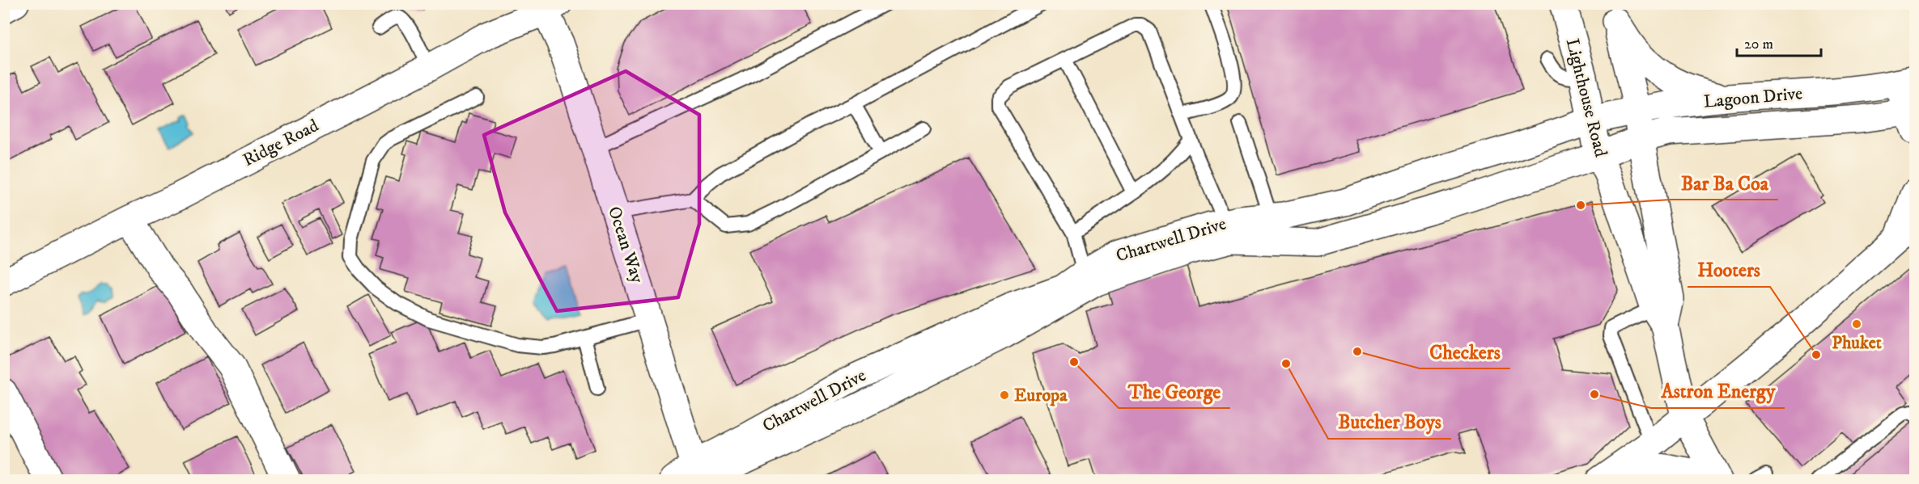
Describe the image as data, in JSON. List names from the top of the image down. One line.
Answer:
{"streets":{"street":["Lighthouse Road","Lagoon Drive","Ridge Road","Chartwell Drive","Ocean Way"]},"crossings":[["Lighthouse Road","Lagoon Drive"],["Lighthouse Road","Chartwell Drive"],["Lagoon Drive","Chartwell Drive"],["Ridge Road","Ocean Way"],["Chartwell Drive","Ocean Way"]],"places":["Bar Ba Coa","Phuket","Checkers","Hooters","The George","Butcher Boys","Astron Energy","Europa"],"scale_bar":"20 m"}
